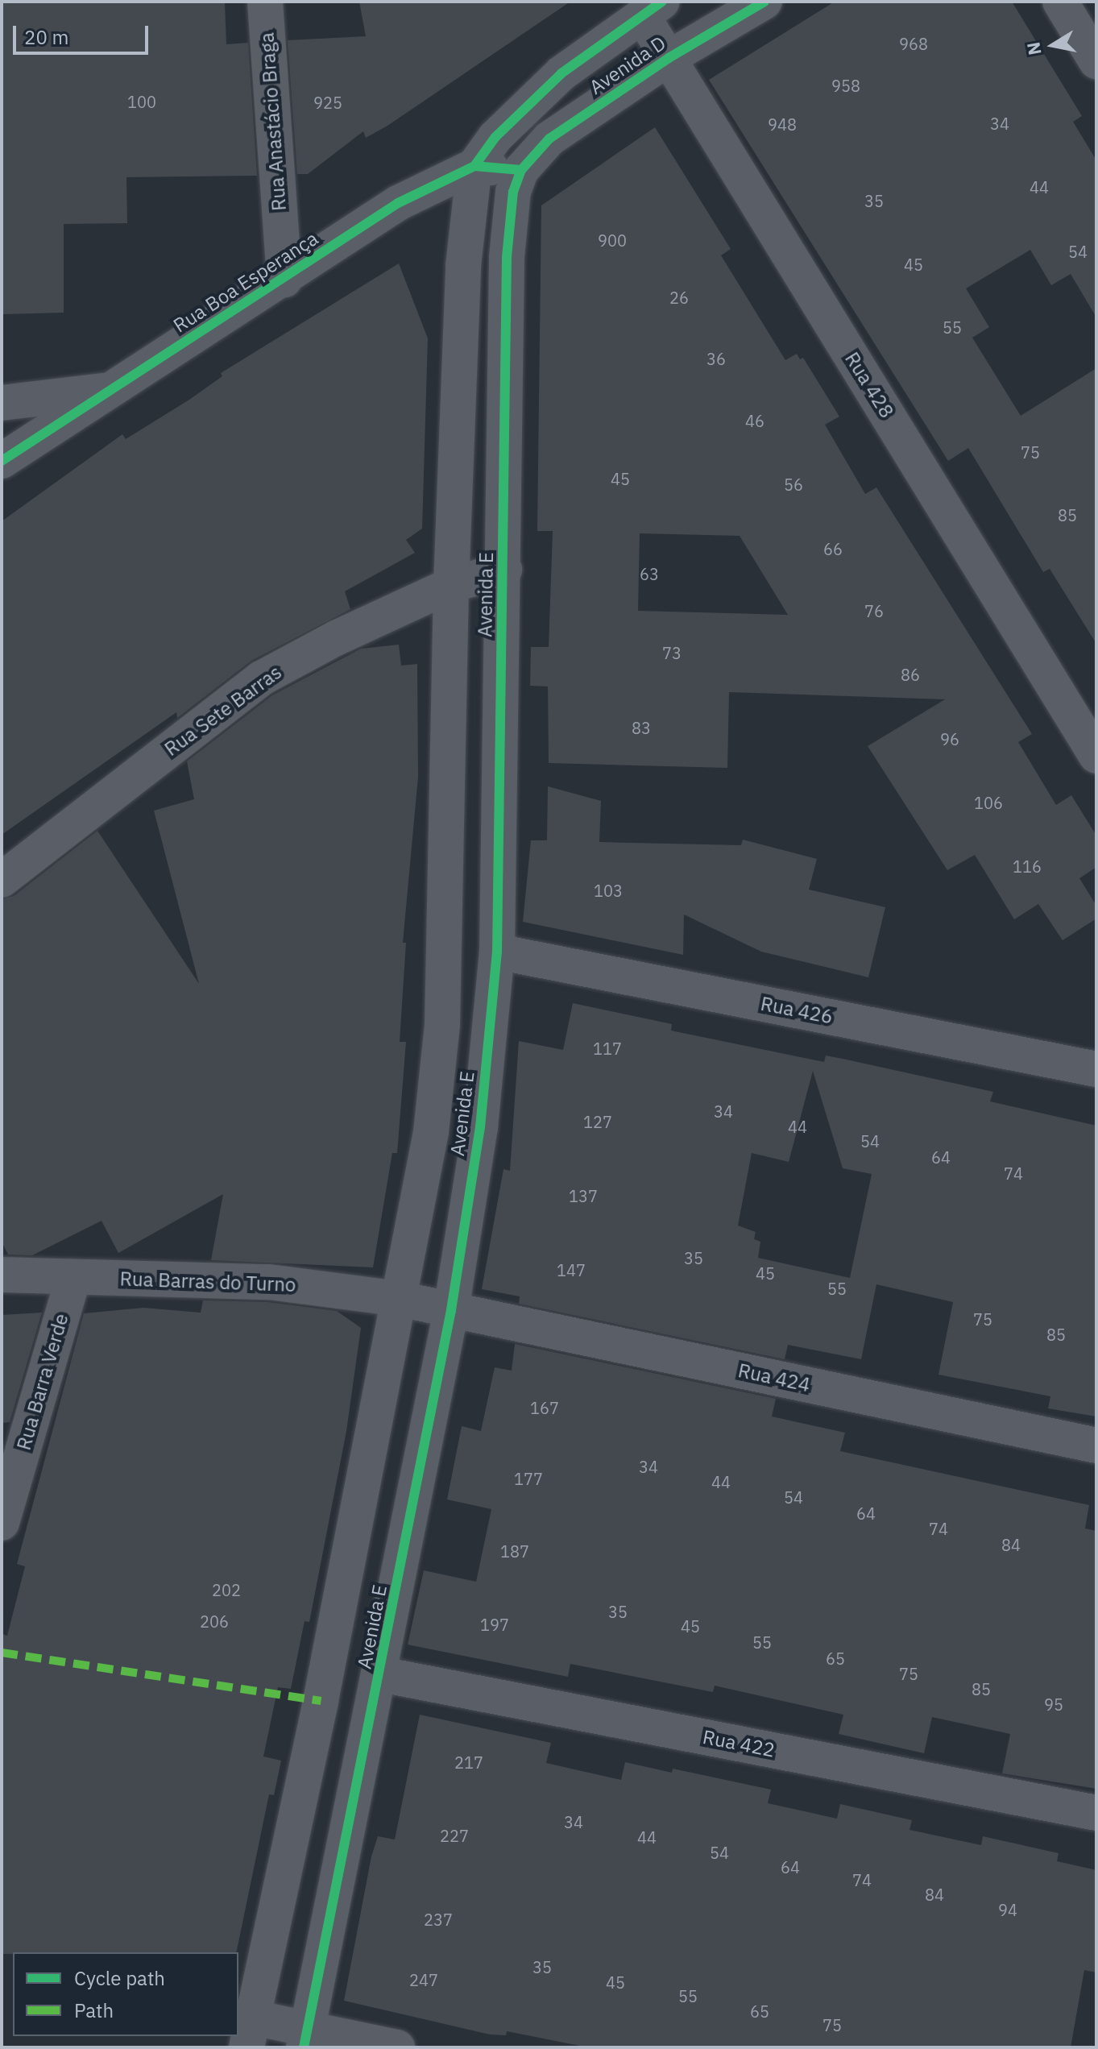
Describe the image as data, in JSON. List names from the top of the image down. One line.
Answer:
{"streets":{"street":["Avenida D","Rua Anastácio Braga","Rua Boa Esperança","Rua 428","Avenida E","Rua Sete Barras","Rua 426","Rua Barras do Turno","Rua 424","Rua Barra Verde","Rua 422"]},"crossings":[["Avenida D","Rua Boa Esperança"],["Avenida D","Rua 428"],["Avenida D","Avenida E"],["Rua Anastácio Braga","Rua Boa Esperança"],["Rua Boa Esperança","Avenida E"],["Avenida E","Rua Sete Barras"],["Avenida E","Rua 426"],["Avenida E","Rua Barras do Turno"],["Avenida E","Rua 424"],["Avenida E","Rua 422"],["Rua Barras do Turno","Rua 424"],["Rua Barras do Turno","Rua Barra Verde"]],"house_numbers":["968","958","100","925","34","948","44","35","900","54","45","26","55","36","46","75","45","56","85","66","63","76","73","86","83","96","106","116","103","117","34","127","44","54","64","74","137","35","147","45","55","75","85","167","34","177","44","54","64","74","84","187","202","35","206","197","45","55","65","75","85","95","217","34","227","44","54","64","74","84","94","237","35","247","45","55","65","75"],"legend":["Cycle path","Path"],"scale_bar":"20 m","north":"left"}
